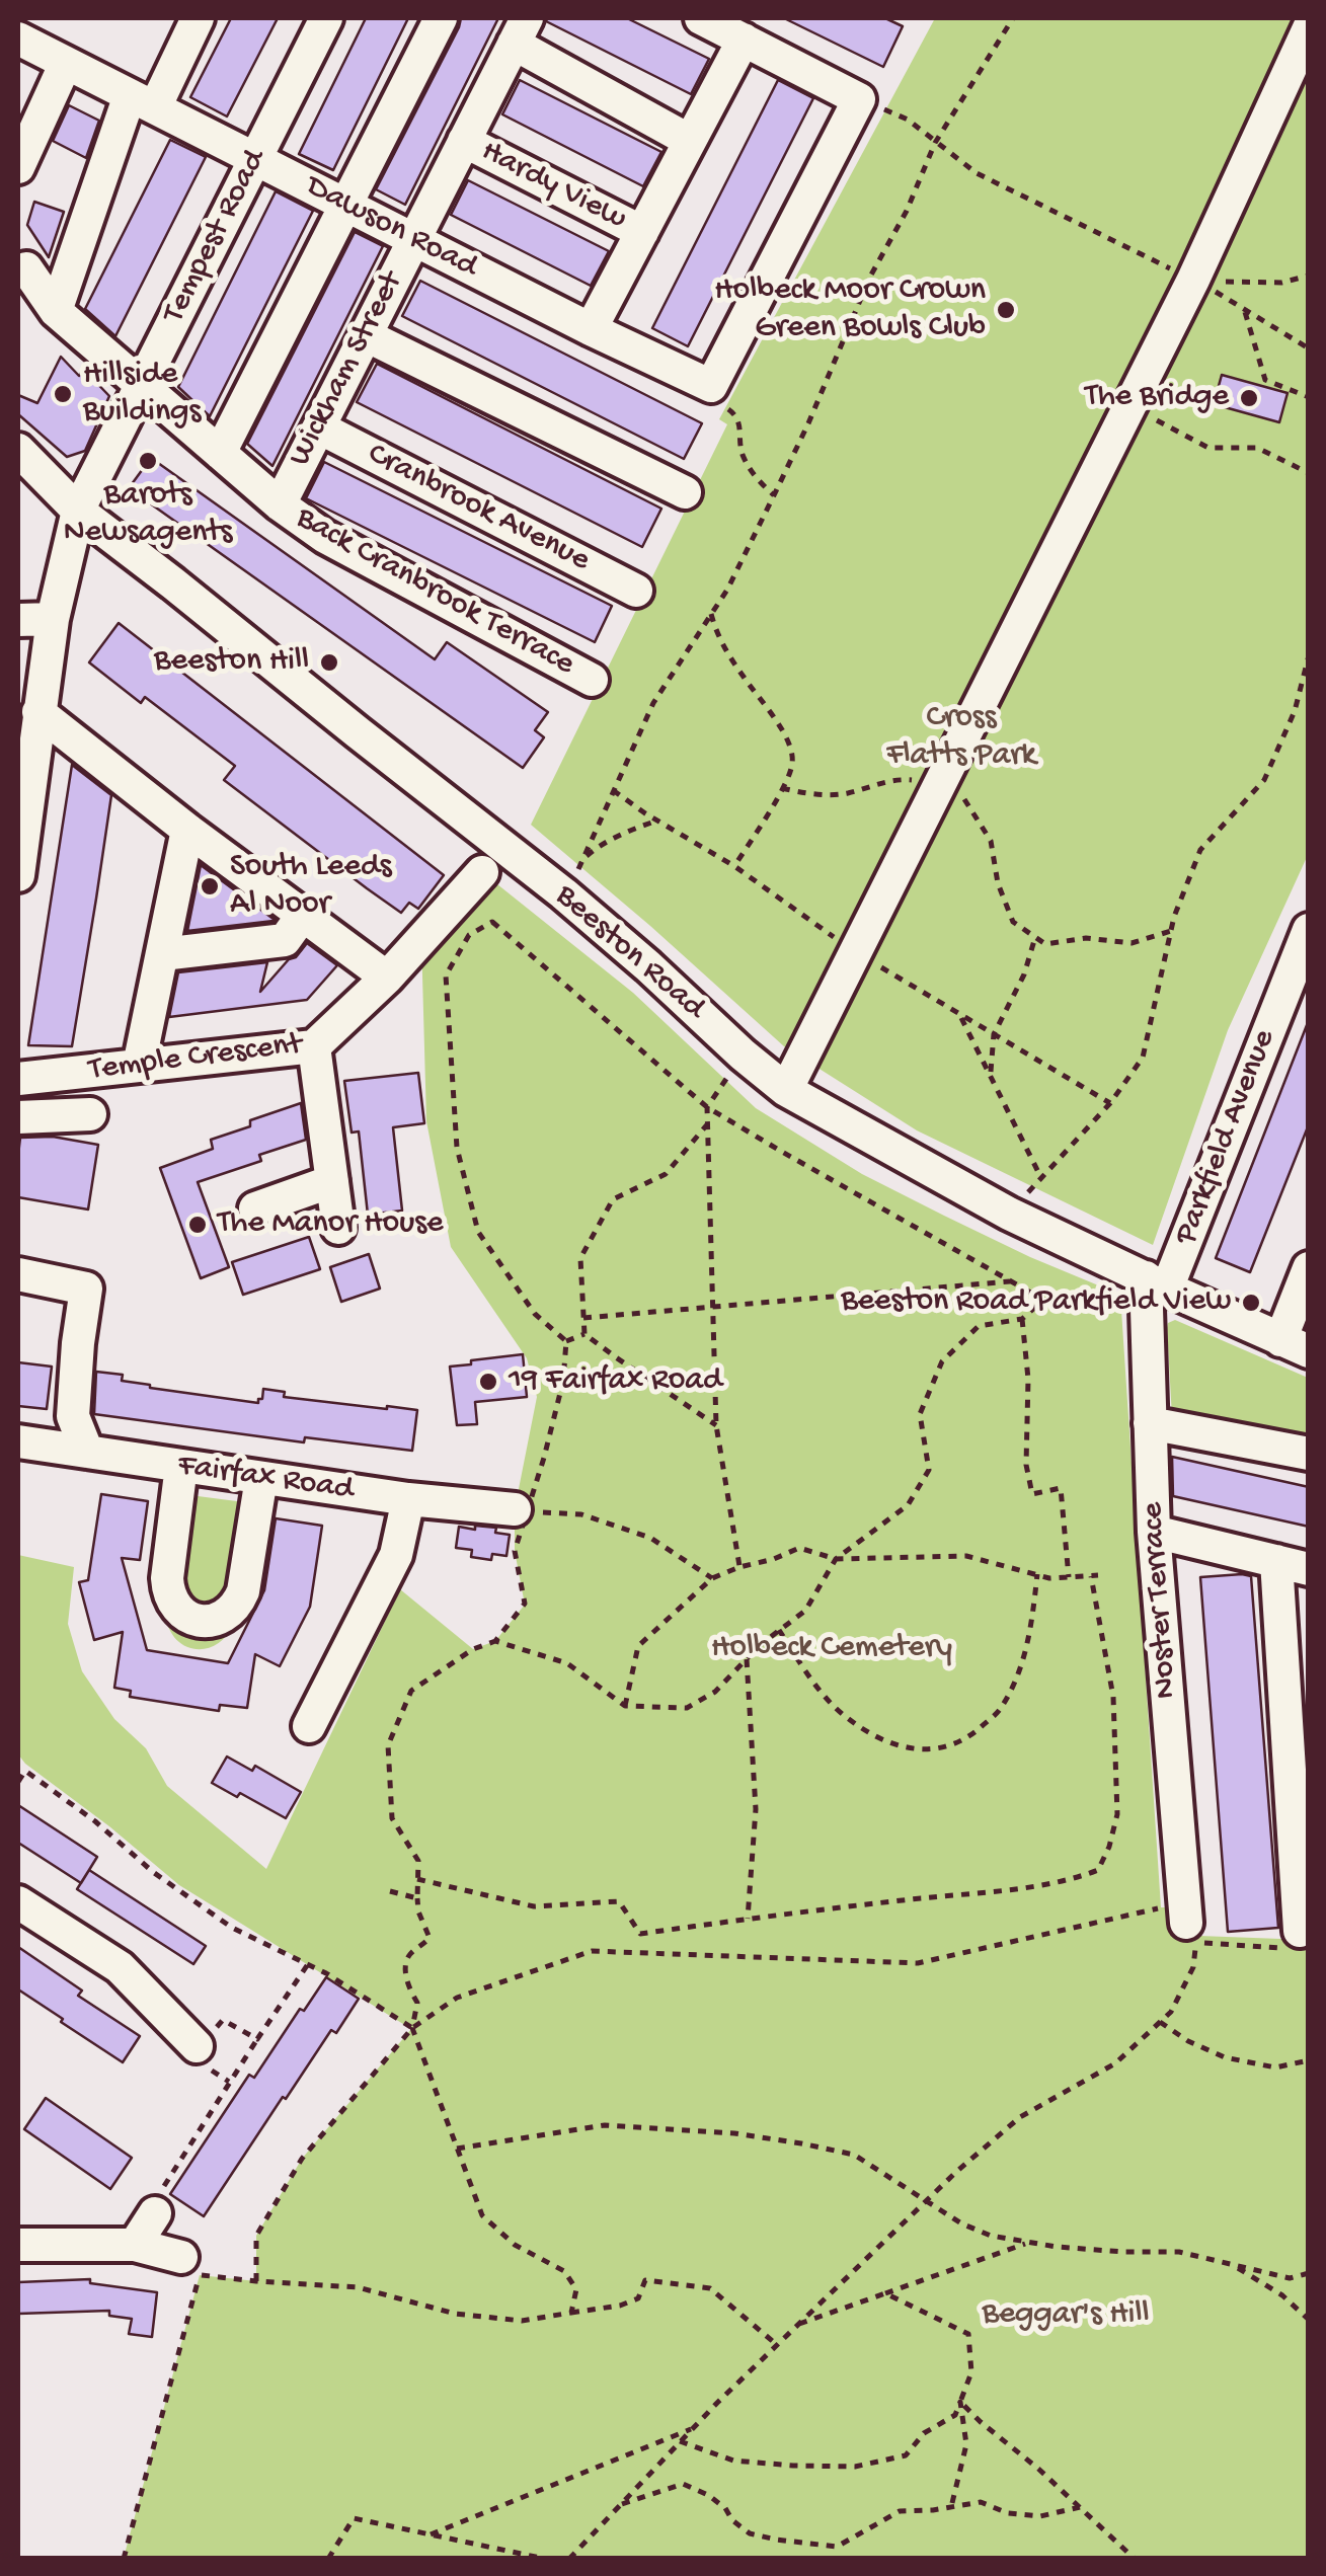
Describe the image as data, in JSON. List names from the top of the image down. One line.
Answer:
{"streets":{"street":["Hardy View","Dawson Road","Tempest Road","Wickham Street","Cranbrook Avenue","Back Cranbrook Terrace","Beeston Road","Temple Crescent","Parkfield Avenue","Fairfax Road","Noster Terrace"]},"crossings":[["Hardy View","Wickham Street"],["Dawson Road","Tempest Road"],["Dawson Road","Wickham Street"],["Tempest Road","Back Cranbrook Terrace"],["Tempest Road","Beeston Road"],["Wickham Street","Cranbrook Avenue"],["Wickham Street","Back Cranbrook Terrace"],["Beeston Road","Parkfield Avenue"],["Beeston Road","Noster Terrace"],["Parkfield Avenue","Noster Terrace"]],"parks":["Cross Flatts Park","Holbeck Cemetery","Beggar's Hill"],"places":["Holbeck Moor Crown Green Bowls Club","Hillside Buildings","The Bridge","Barots Newsagents","Beeston Hill","South Leeds Al Noor","The Manor House","Beeston Road Parkfield View","19 Fairfax Road"]}
